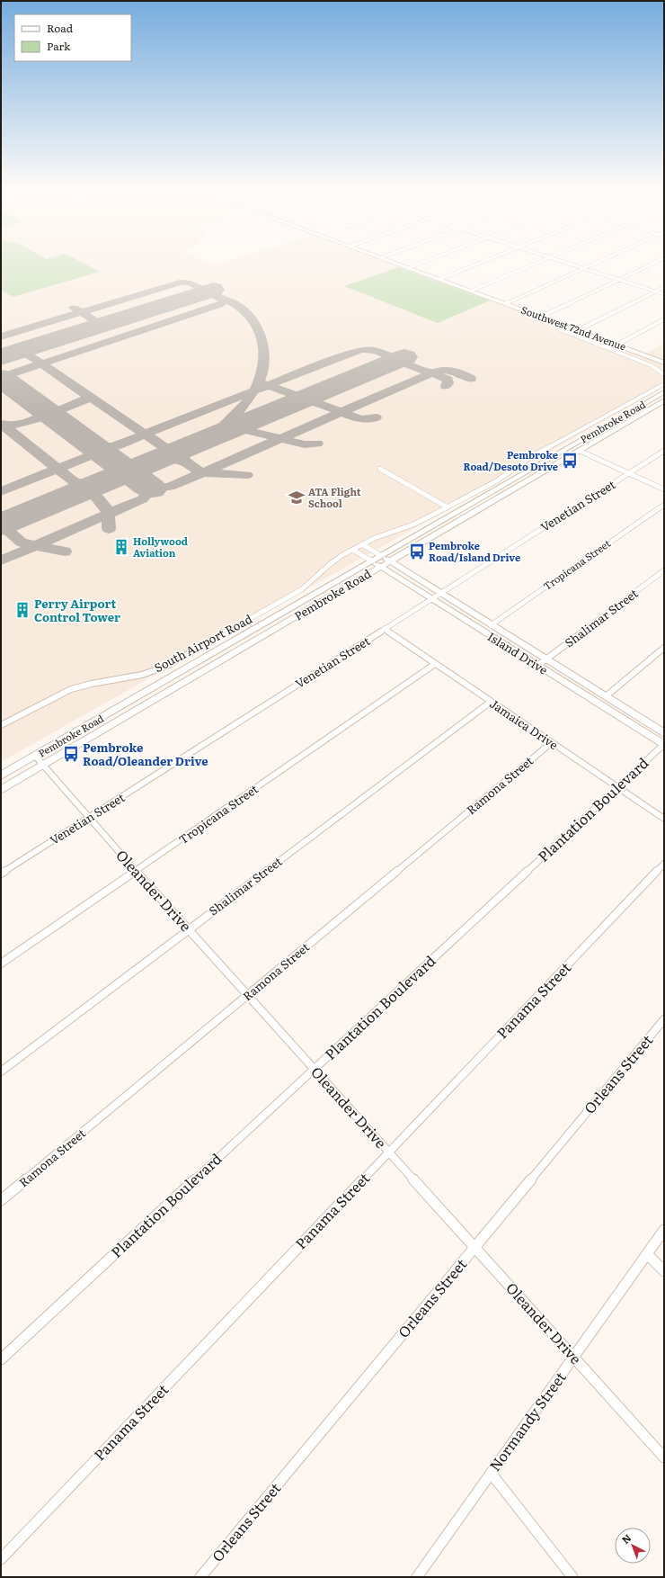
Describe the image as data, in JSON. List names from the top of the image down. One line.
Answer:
{"streets":{"main road":["Southwest 72nd Avenue","Pembroke Road","Island Drive"],"street":["Venetian Street","Tropicana Street","Shalimar Street","South Airport Road","Jamaica Drive","Ramona Street","Plantation Boulevard","Oleander Drive","Panama Street","Orleans Street","Normandy Street"]},"crossings":[["Pembroke Road","Island Drive"],["Pembroke Road","Oleander Drive"],["Venetian Street","Island Drive"],["Venetian Street","Jamaica Drive"],["Venetian Street","Oleander Drive"],["Tropicana Street","Island Drive"],["Tropicana Street","Jamaica Drive"],["Tropicana Street","Oleander Drive"],["Shalimar Street","Island Drive"],["Shalimar Street","Jamaica Drive"],["Shalimar Street","Oleander Drive"],["Island Drive","Plantation Boulevard"],["Jamaica Drive","Ramona Street"],["Jamaica Drive","Plantation Boulevard"],["Ramona Street","Oleander Drive"],["Plantation Boulevard","Oleander Drive"],["Oleander Drive","Panama Street"],["Oleander Drive","Orleans Street"],["Oleander Drive","Normandy Street"]],"places":{"bus stop":["Pembroke Road/Desoto Drive","Pembroke Road/Island Drive","Pembroke Road/Oleander Drive"],"school or university":["ATA Flight School"],"building":["Hollywood Aviation","Perry Airport Control Tower"]},"legend":["Road","Park"],"north":"top left"}
